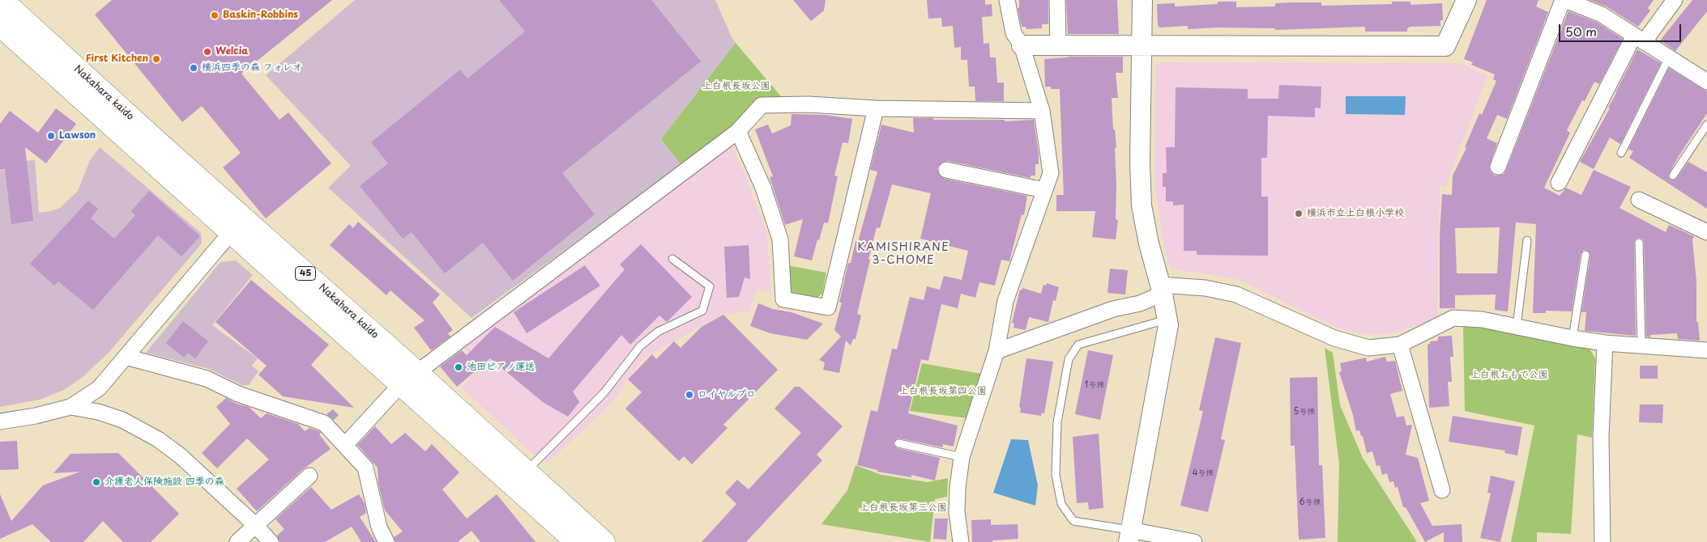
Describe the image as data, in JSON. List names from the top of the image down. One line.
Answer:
{"streets":{"main road":["Nakahara kaido","45"]},"districts":["KAMISHIRANE 3-CHOME"],"parks":["上白根長坂公園","上白根おもて公園","上白根長坂第四公園","上白根長坂第三公園"],"places":["Baskin-Robbins","Welcia","First Kitchen","横浜四季の森 フォレオ","Lawson","横浜市立上白根小学校","池田ピアノ運送","ロイヤルプロ","介護老人保険施設 四季の森"],"house_numbers":["1号棟","5号棟","4号棟","6号棟"],"scale_bar":"50 m"}
